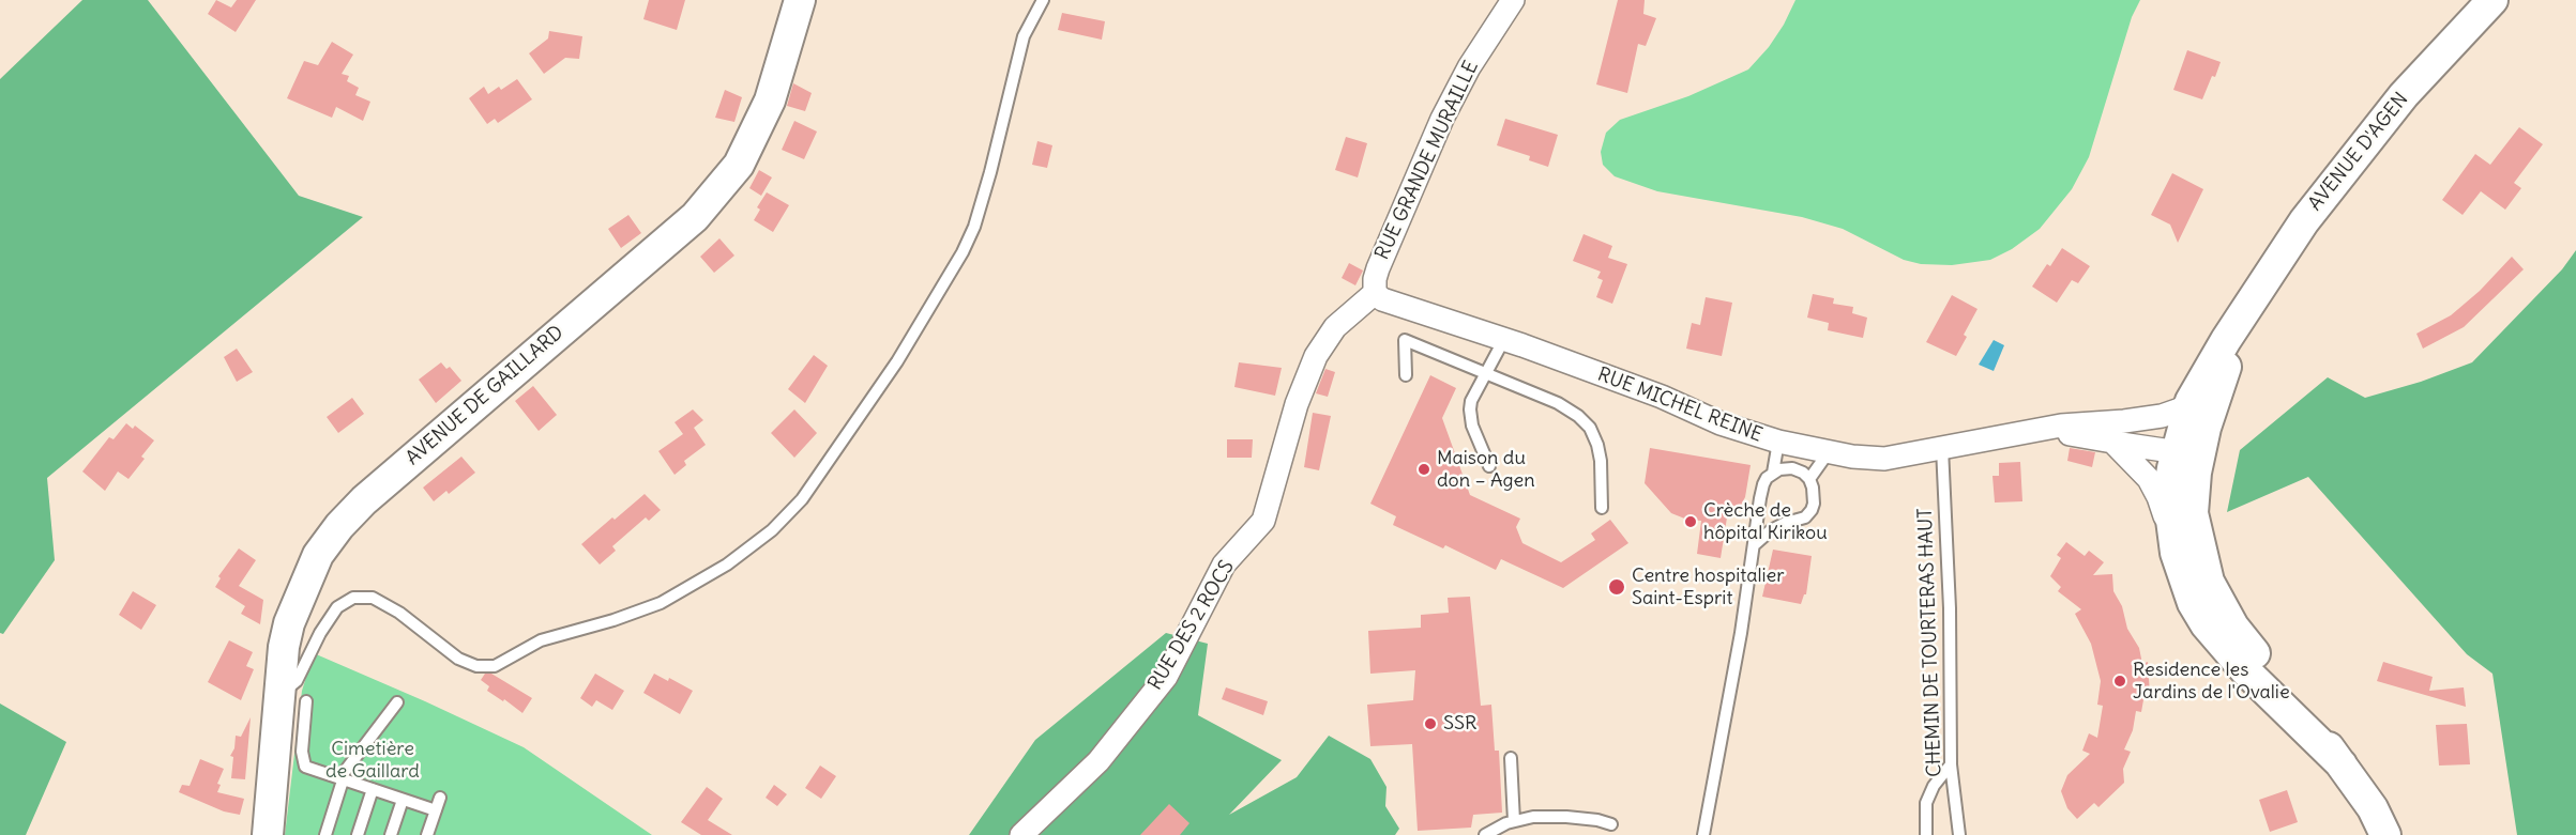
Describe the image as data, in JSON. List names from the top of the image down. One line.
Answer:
{"streets":{"main road":["AVENUE D'AGEN","AVENUE DE GAILLARD"],"street":["RUE GRANDE MURAILLE","RUE MICHEL REINE","RUE DES 2 ROCS"],"lane":["CHEMIN DE TOURTERAS HAUT"]},"crossings":[["AVENUE D'AGEN","RUE MICHEL REINE"],["RUE GRANDE MURAILLE","RUE MICHEL REINE"],["RUE GRANDE MURAILLE","RUE DES 2 ROCS"],["RUE MICHEL REINE","RUE DES 2 ROCS"],["RUE MICHEL REINE","CHEMIN DE TOURTERAS HAUT"]],"parks":["Cimetière de Gaillard"],"places":["Maison du don – Agen","Crèche de hôpital Kirikou","Centre hospitalier Saint-Esprit","Residence les Jardins de l'Ovalie","SSR"]}
